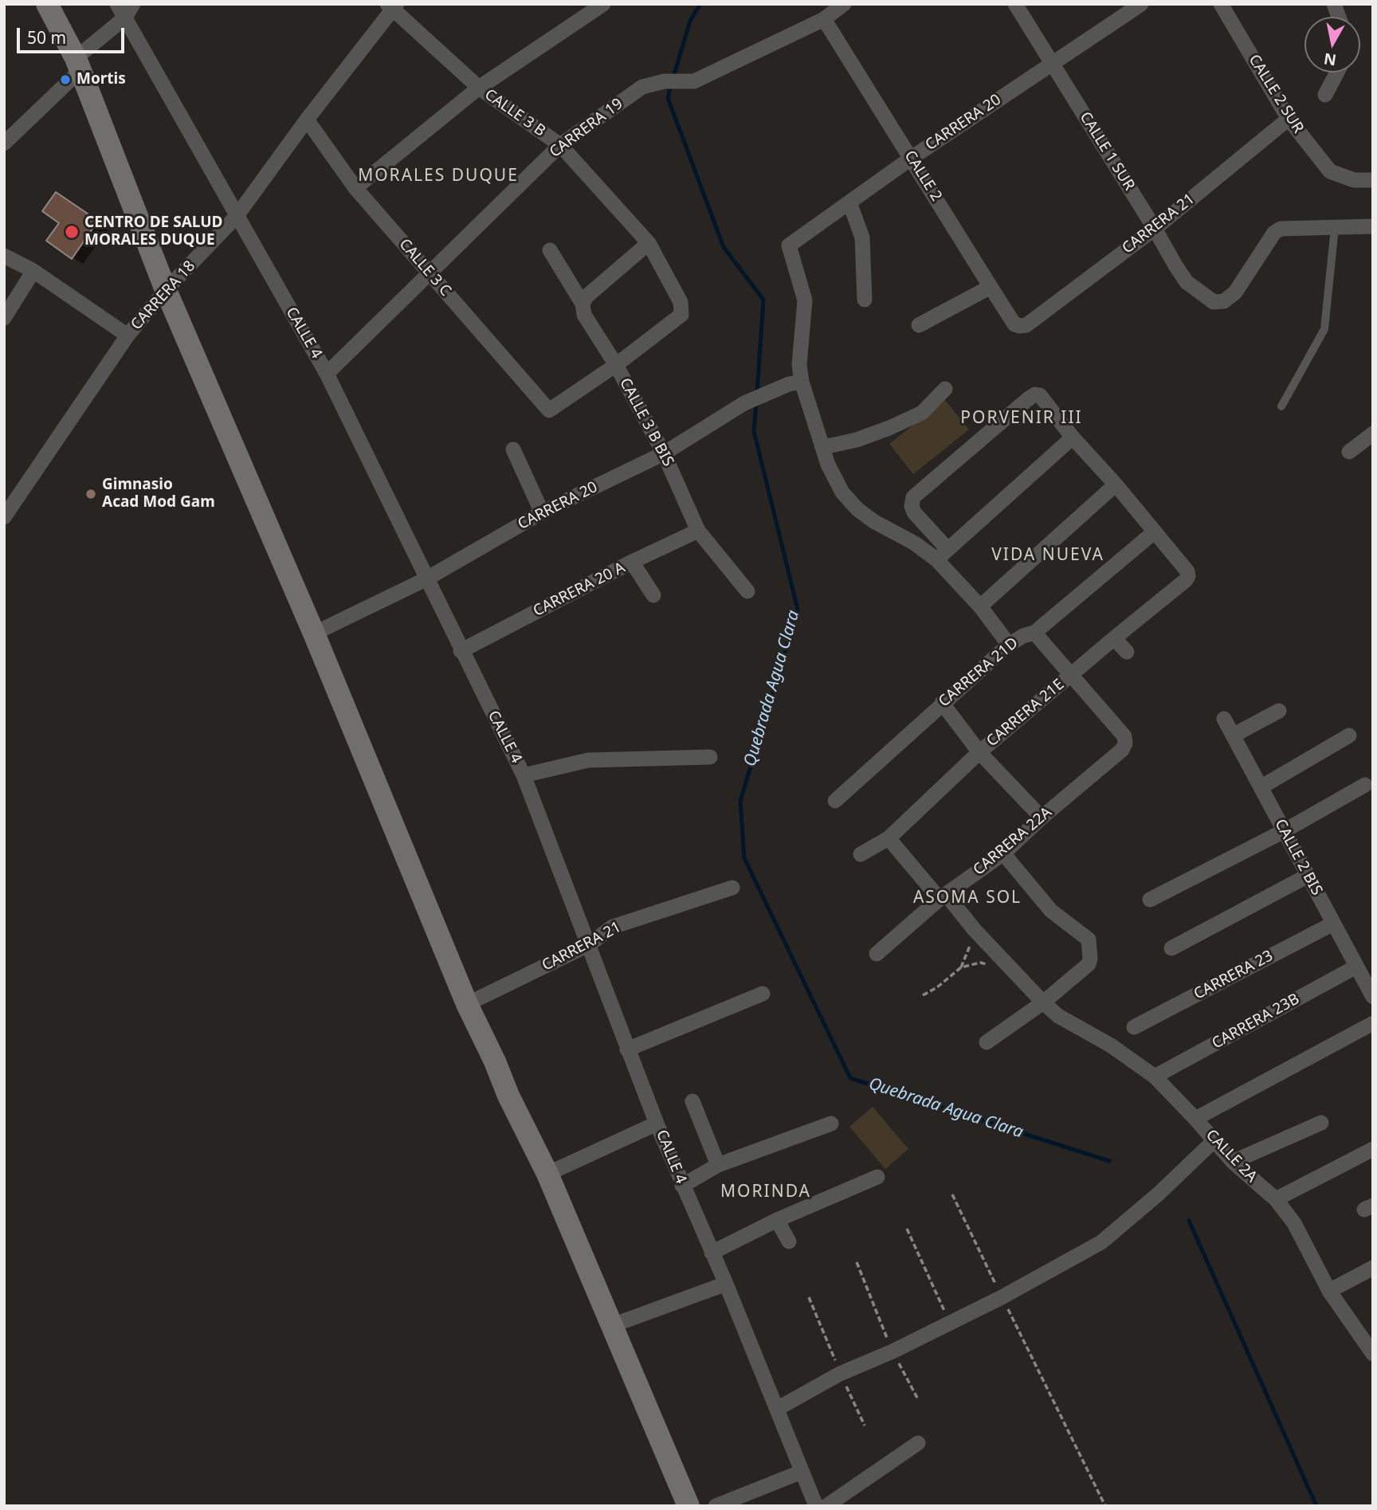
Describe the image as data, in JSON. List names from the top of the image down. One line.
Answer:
{"streets":{"street":["CALLE 2 SUR","CALLE 3 B","CARRERA 20","CARRERA 19","CALLE 1 SUR","CALLE 2","CARRERA 21","CALLE 3 C","CARRERA 18","CALLE 4","CALLE 3 B BIS","CARRERA 20 A","CARRERA 21D","CARRERA 21E","CARRERA 22A","CALLE 2 BIS","CARRERA 23","CARRERA 23B","CALLE 2A"]},"crossings":[["CALLE 2 SUR","CARRERA 21"],["CALLE 3 B","CARRERA 19"],["CALLE 3 B","CALLE 3 C"],["CALLE 3 B","CARRERA 18"],["CALLE 3 B","CALLE 3 B BIS"],["CARRERA 20","CALLE 1 SUR"],["CARRERA 20","CALLE 2"],["CARRERA 20","CALLE 4"],["CARRERA 20","CALLE 3 B BIS"],["CARRERA 19","CALLE 2"],["CARRERA 19","CALLE 3 C"],["CARRERA 19","CALLE 4"],["CALLE 1 SUR","CARRERA 21"],["CALLE 2","CARRERA 21"],["CARRERA 21","CALLE 4"],["CALLE 3 C","CARRERA 18"],["CALLE 3 C","CALLE 3 B BIS"],["CARRERA 18","CALLE 4"],["CALLE 4","CARRERA 20 A"],["CALLE 3 B BIS","CARRERA 20 A"],["CARRERA 21D","CARRERA 21E"],["CARRERA 21E","CARRERA 22A"],["CARRERA 21E","CALLE 2A"],["CARRERA 22A","CALLE 2A"],["CALLE 2 BIS","CARRERA 23"],["CALLE 2 BIS","CARRERA 23B"],["CARRERA 23B","CALLE 2A"]],"districts":["MORALES DUQUE","PORVENIR III","VIDA NUEVA","ASOMA SOL","MORINDA"],"water":["Quebrada Agua Clara"],"places":["Mortis","CENTRO DE SALUD MORALES DUQUE","Gimnasio Acad Mod Gam"],"scale_bar":"50 m","north":"bottom"}
